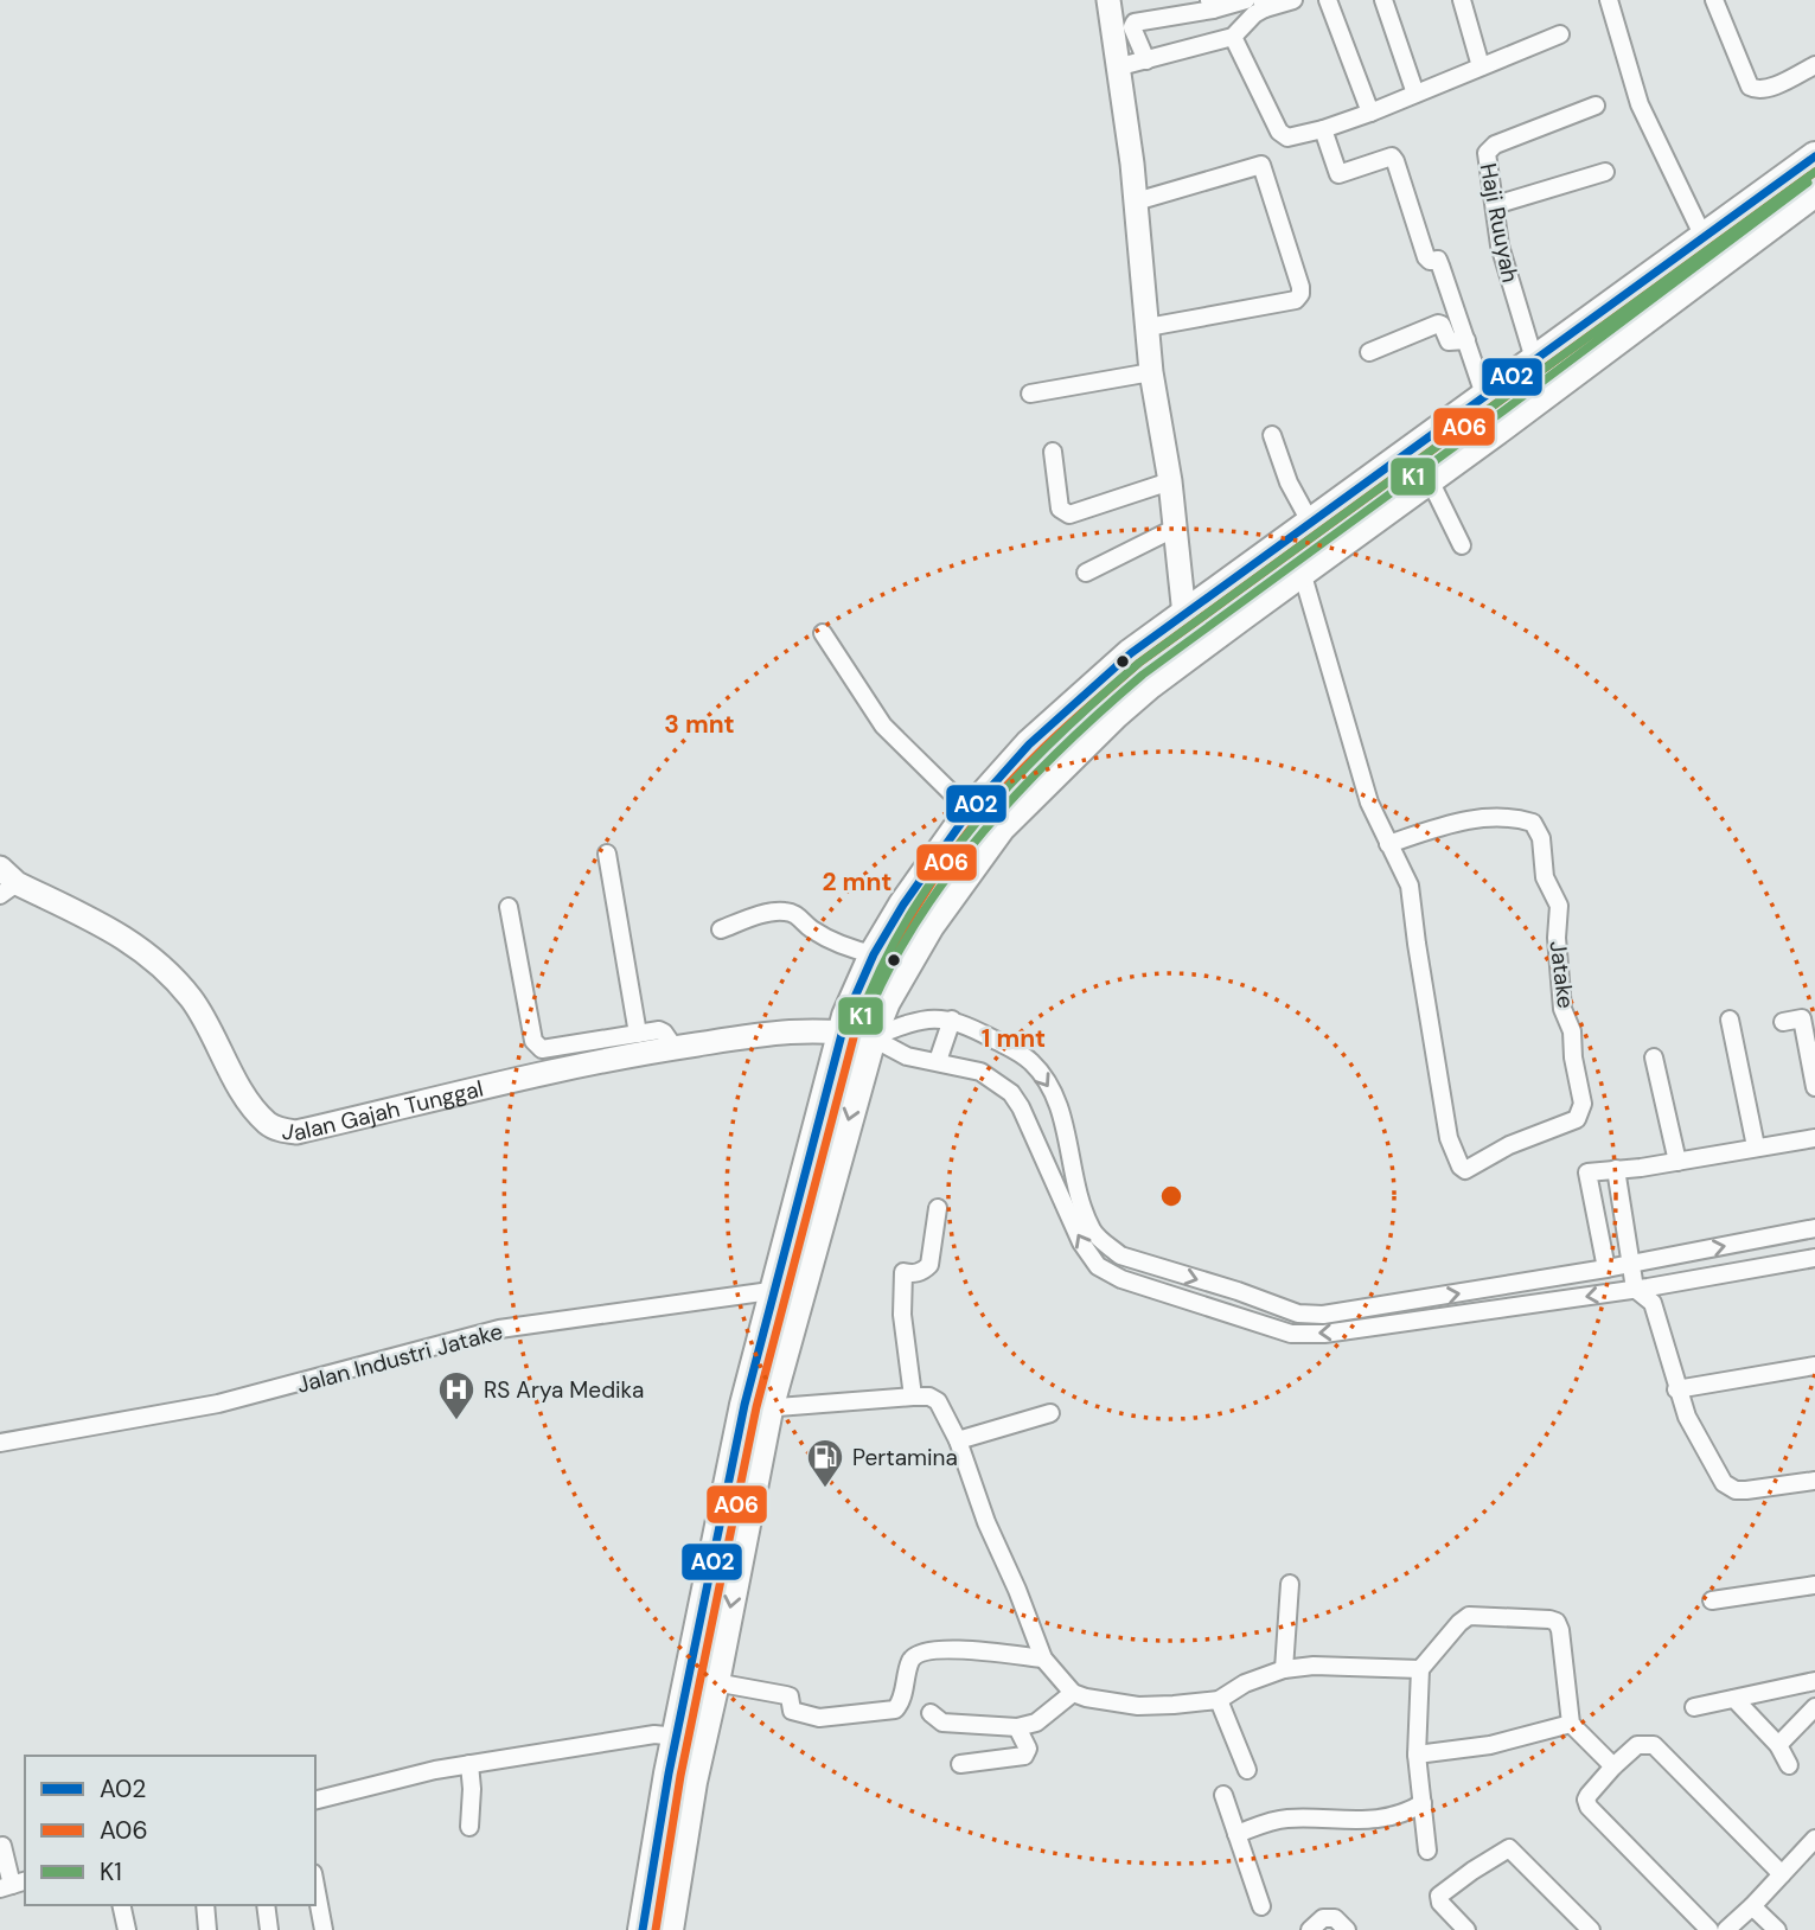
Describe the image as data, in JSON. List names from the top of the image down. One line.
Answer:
{"streets":{"street":["Haji Ruuyah","Jatake","Jalan Gajah Tunggal","Jalan Industri Jatake"]},"places":{"hospital":["RS Arya Medika"],"fuel station":["Pertamina"]},"lines":["transit line A02","transit line A06","transit line K1"],"legend":["A02","A06","K1"],"rings":["3 mnt","2 mnt","1 mnt"]}
